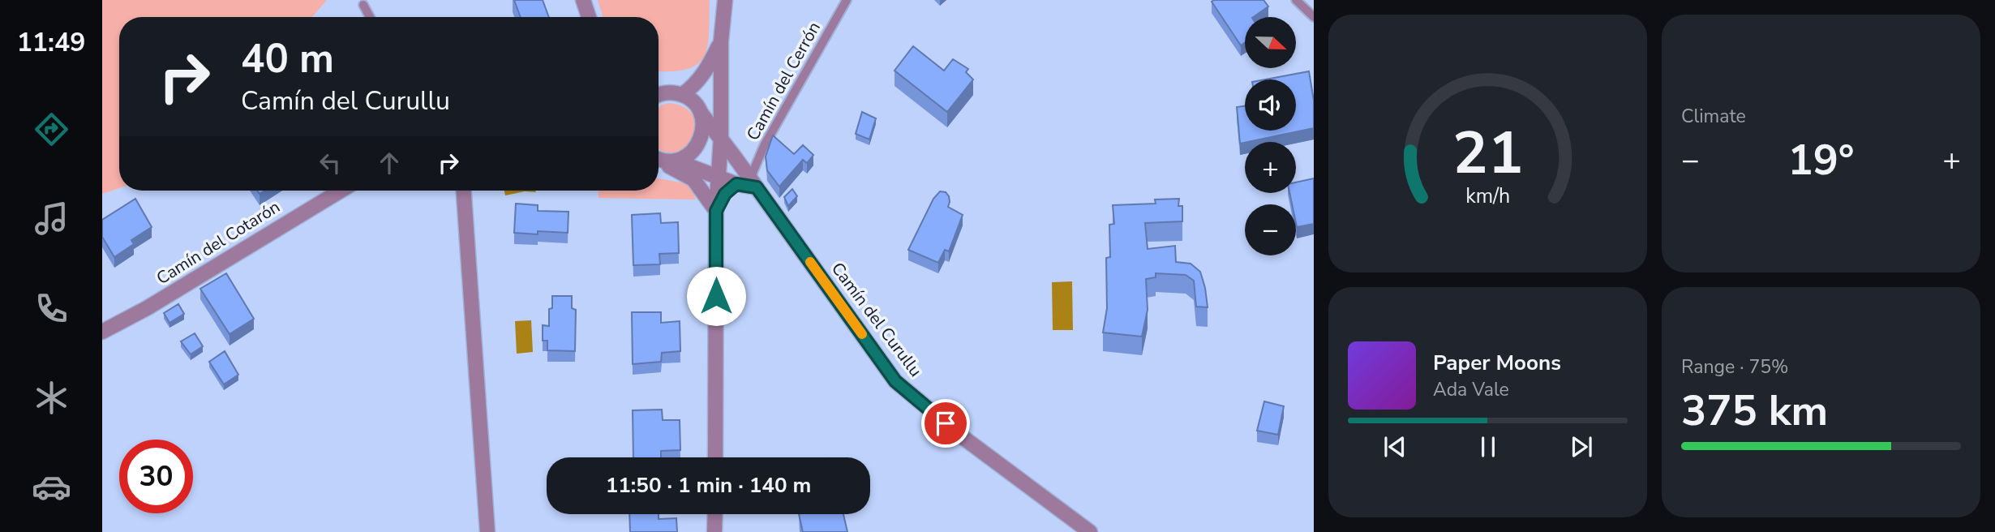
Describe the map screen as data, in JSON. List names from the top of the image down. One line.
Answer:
{"streets":{"street":["Camín del Cotarón","Camín del Curullu"],"lane":["Camín del Cerrón"]},"crossings":[["Camín del Cerrón","Camín del Curullu"]],"north":"right","page":{"tabs":"11:49","tile":["Climate",["Range · 75%","375 km"]],"map_buttons":["+","−"],"turn":["40 m","Camín del Curullu"],"heat":["−","19°","+"],"song":["Paper Moons","Ada Vale"],"limit":"30","trip":"11:50 · 1 min · 140 m","gauge":["21","km/h"]}}
